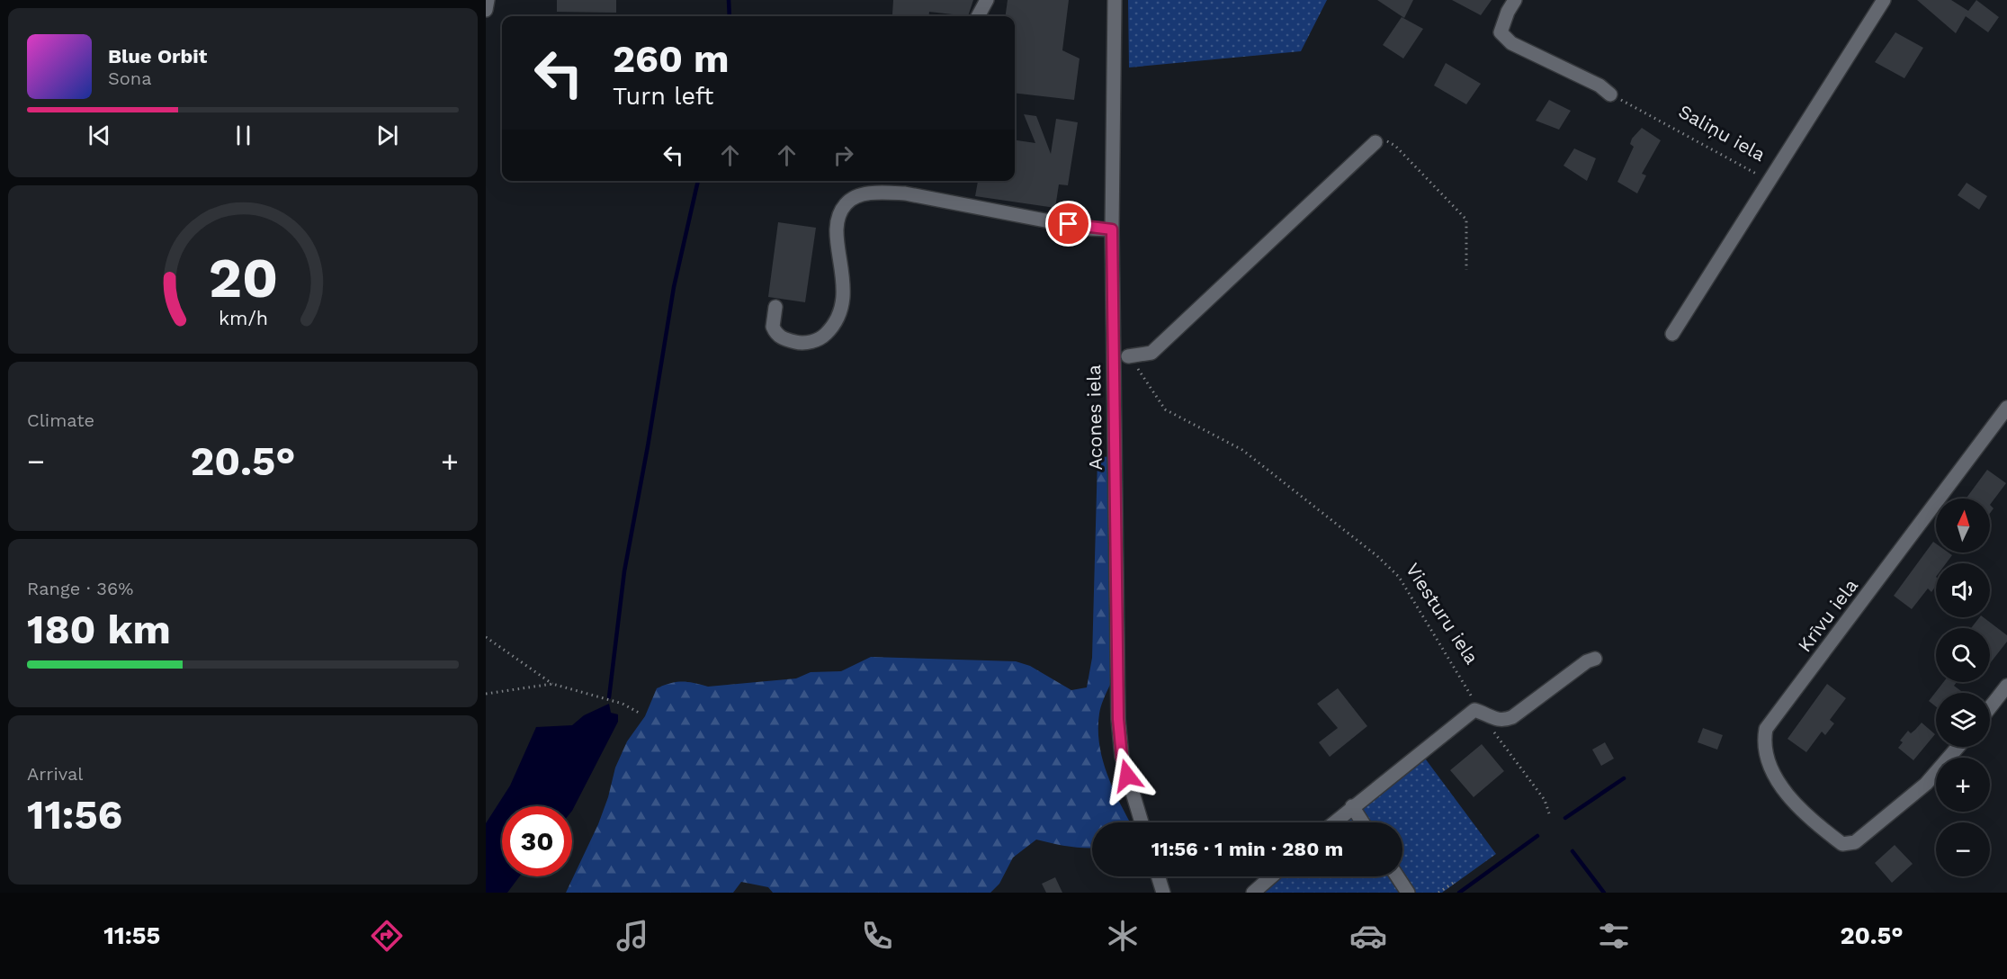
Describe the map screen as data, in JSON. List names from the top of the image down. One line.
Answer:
{"streets":{"street":["Saliņu iela","Acones iela","Krīvu iela"],"path":["Viesturu iela"]},"north":"top","page":{"turn":["260 m","Turn left"],"song":["Blue Orbit","Sona"],"tile":["Climate",["Range · 36%","180 km"],["Arrival","11:56"]],"heat":["−","20.5°","+"],"map_buttons":["+","−"],"limit":"30","trip":"11:56 · 1 min · 280 m","tabs":["11:55","20.5°"],"gauge":["20","km/h"]}}
